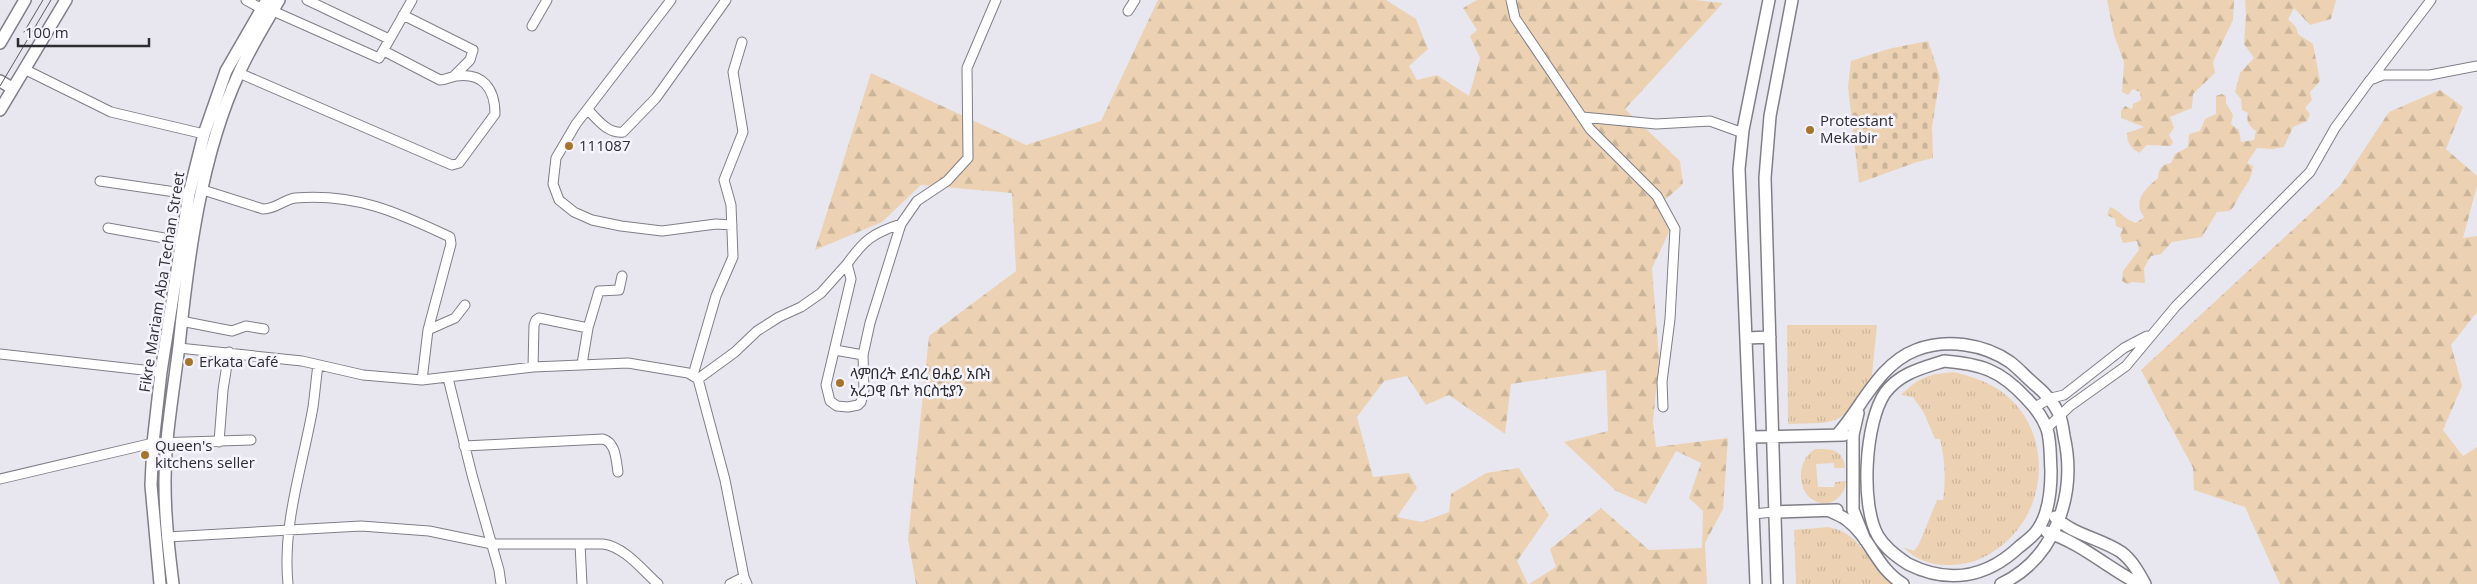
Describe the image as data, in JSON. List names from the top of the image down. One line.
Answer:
{"streets":{"main road":["Fikre Mariam Aba Techan Street"]},"places":["Protestant Mekabir","111087","Erkata Café","ላምበረት ደብረ ፀሐይ አቡነ አረጋዊ ቤተ ክርስቲያን","Queen's kitchens seller"],"scale_bar":"100 m"}
